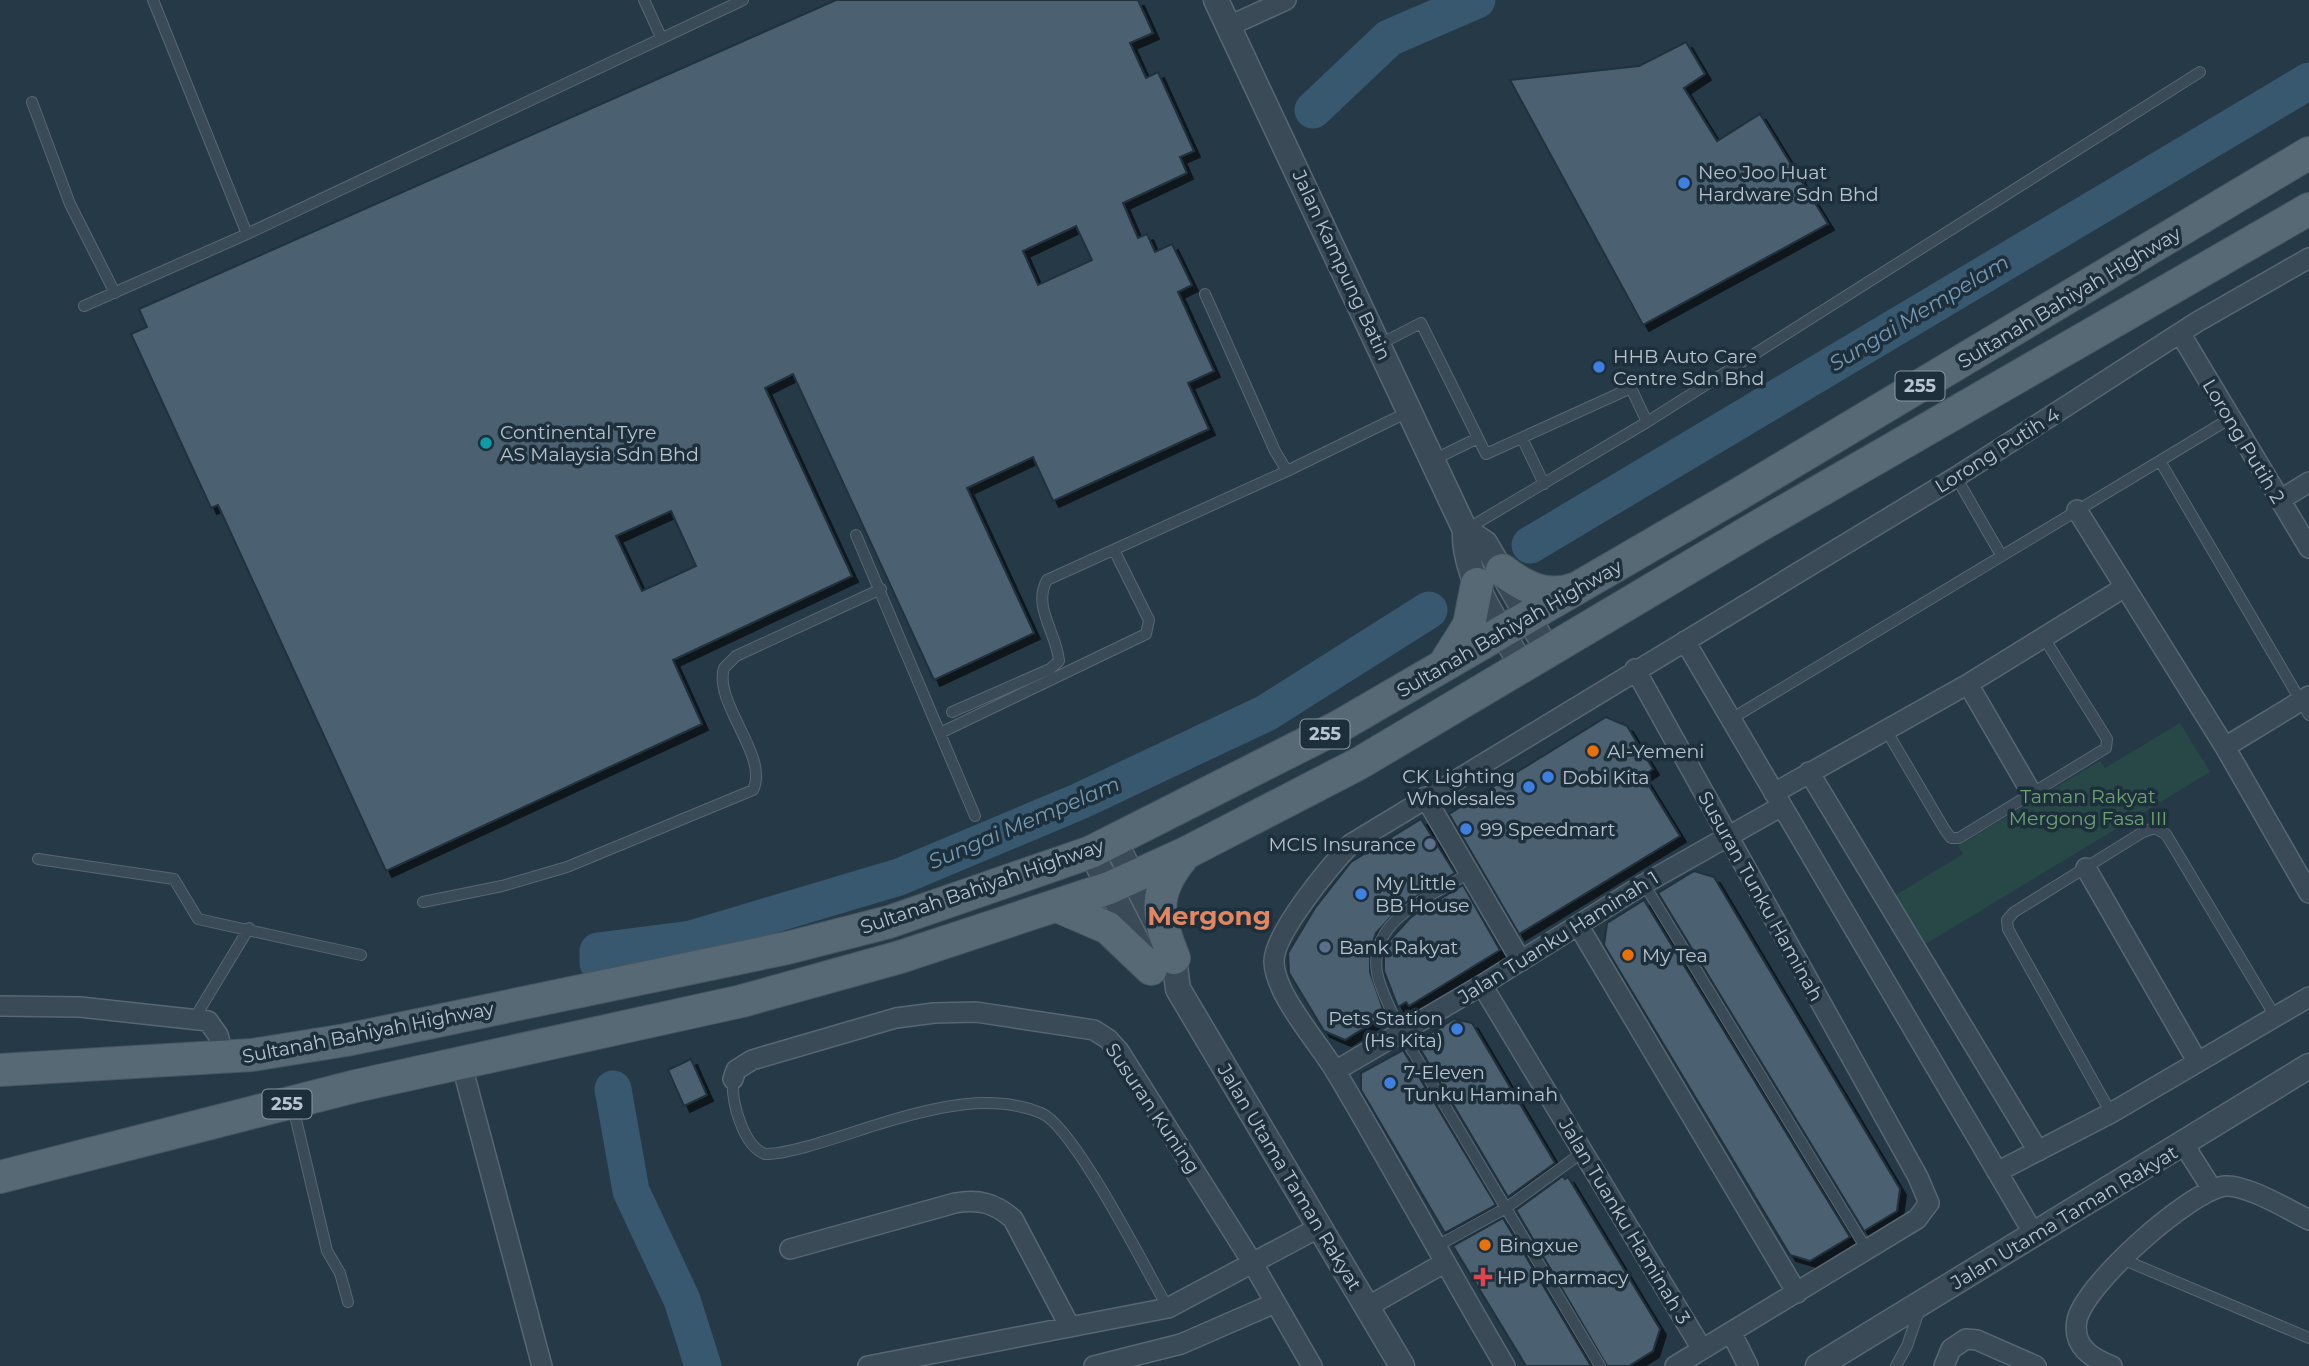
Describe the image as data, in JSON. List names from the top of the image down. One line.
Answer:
{"streets":{"main road":["Sultanah Bahiyah Highway","255"],"street":["Jalan Kampung Batin","Lorong Putih 2","Lorong Putih 4","Susuran Tunku Haminah","Jalan Tuanku Haminah 1","Susuran Kuning","Jalan Utama Taman Rakyat","Jalan Tuanku Haminah 3"]},"crossings":[["Jalan Kampung Batin","Sultanah Bahiyah Highway"],["Sultanah Bahiyah Highway","255"],["Sultanah Bahiyah Highway","Jalan Utama Taman Rakyat"],["Lorong Putih 2","Lorong Putih 4"],["Lorong Putih 4","Susuran Tunku Haminah"],["Susuran Tunku Haminah","Jalan Tuanku Haminah 1"],["Susuran Tunku Haminah","Jalan Tuanku Haminah 3"],["Jalan Tuanku Haminah 1","Jalan Tuanku Haminah 3"]],"districts":["Mergong"],"water":["Sungai Mempelam"],"parks":["Taman Rakyat Mergong Fasa III"],"places":{"other":["Neo Joo Huat Hardware Sdn Bhd","HHB Auto Care Centre Sdn Bhd","Continental Tyre AS Malaysia Sdn Bhd","Al-Yemeni","Dobi Kita","CK Lighting Wholesales","99 Speedmart","MCIS Insurance","My Little BB House","Bank Rakyat","My Tea","Pets Station (Hs Kita)","7-Eleven Tunku Haminah","Bingxue"],"health":["HP Pharmacy"]}}
